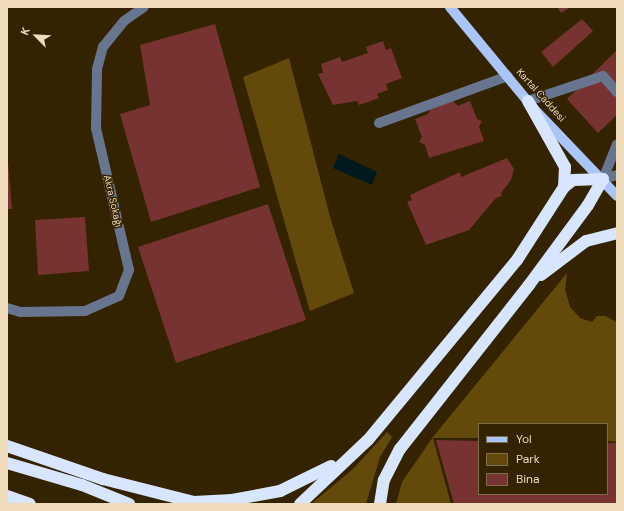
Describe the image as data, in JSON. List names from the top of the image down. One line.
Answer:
{"streets":{"main road":["Kartal Caddesi"],"street":["Akra Sokağı"]},"legend":["Yol","Park","Bina"],"north":"top left"}
